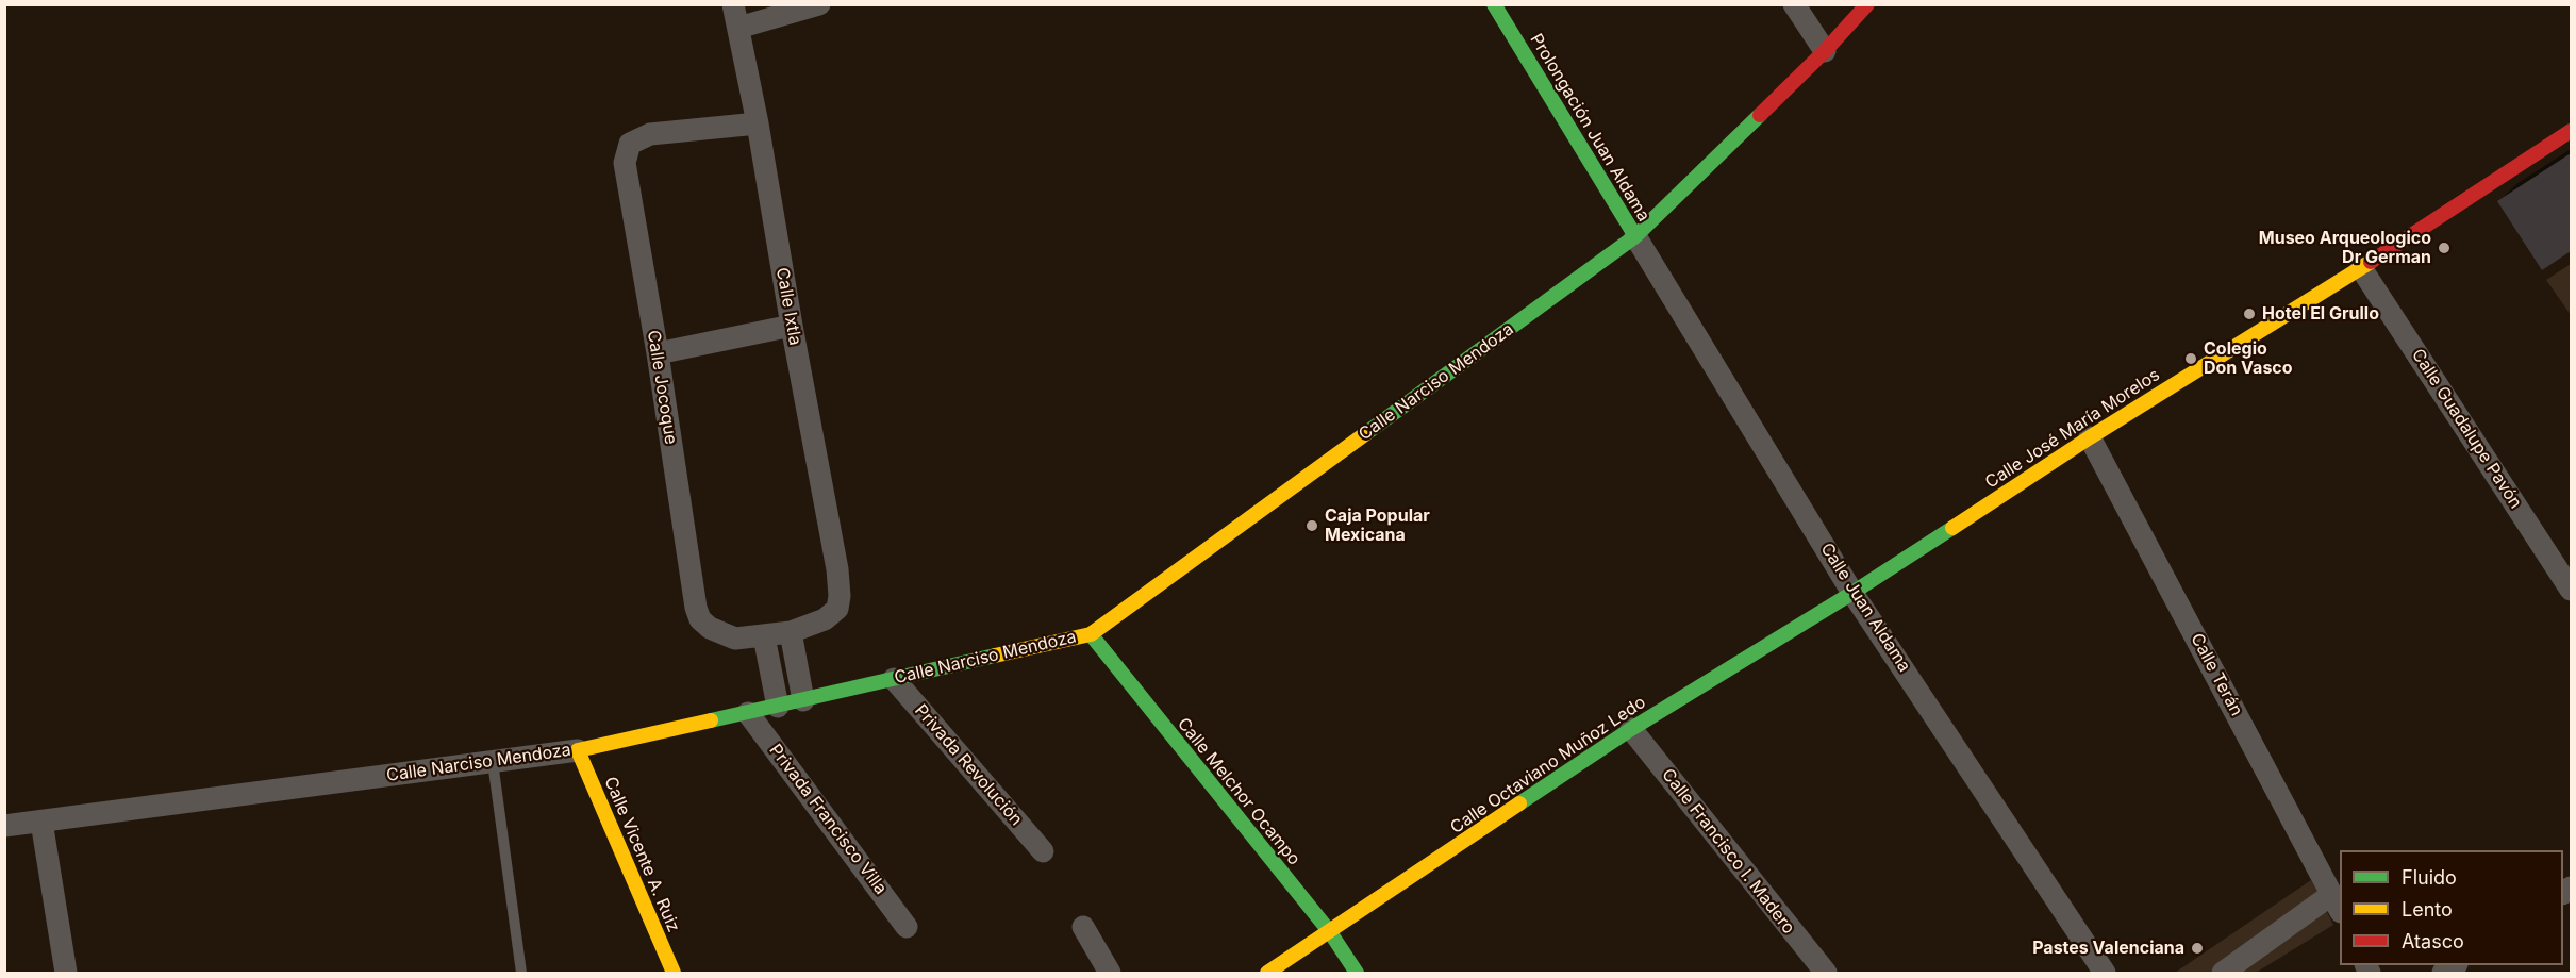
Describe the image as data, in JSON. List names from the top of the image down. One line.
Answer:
{"streets":{"street":["Prolongación Juan Aldama","Calle Ixtla","Calle Narciso Mendoza","Calle Jocoque","Calle José María Morelos","Calle Guadalupe Pavón","Calle Juan Aldama","Calle Terán","Privada Revolución","Calle Octaviano Muñoz Ledo","Calle Melchor Ocampo","Privada Francisco Villa","Calle Francisco I. Madero","Calle Vicente A. Ruiz"]},"crossings":[["Prolongación Juan Aldama","Calle Narciso Mendoza"],["Prolongación Juan Aldama","Calle Juan Aldama"],["Calle Ixtla","Calle Jocoque"],["Calle Narciso Mendoza","Calle Juan Aldama"],["Calle Narciso Mendoza","Privada Revolución"],["Calle Narciso Mendoza","Calle Melchor Ocampo"],["Calle Narciso Mendoza","Privada Francisco Villa"],["Calle Narciso Mendoza","Calle Vicente A. Ruiz"],["Calle José María Morelos","Calle Guadalupe Pavón"],["Calle José María Morelos","Calle Juan Aldama"],["Calle José María Morelos","Calle Terán"],["Calle José María Morelos","Calle Octaviano Muñoz Ledo"],["Calle Juan Aldama","Calle Octaviano Muñoz Ledo"],["Calle Octaviano Muñoz Ledo","Calle Melchor Ocampo"],["Calle Octaviano Muñoz Ledo","Calle Francisco I. Madero"]],"places":["Museo Arqueologico Dr German","Hotel El Grullo","Colegio Don Vasco","Caja Popular Mexicana","Pastes Valenciana"],"legend":["Fluido","Lento","Atasco"]}
